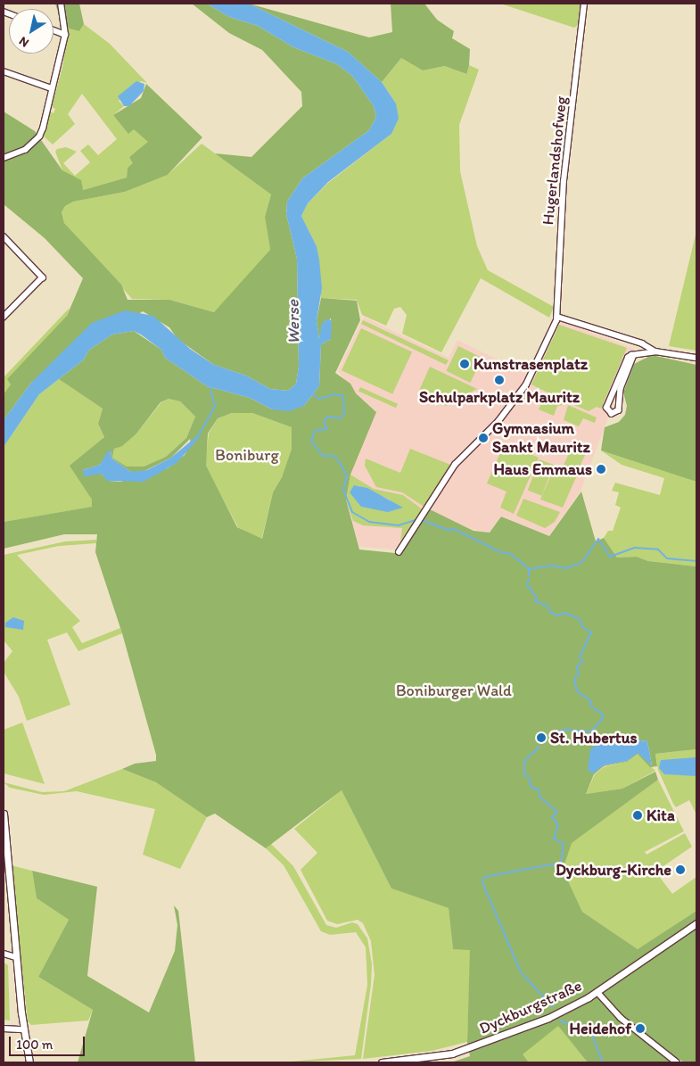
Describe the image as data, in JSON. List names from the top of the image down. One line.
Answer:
{"streets":{"street":["Hugerlandshofweg","Dyckburgstraße"]},"water":["Werse"],"parks":["Boniburg","Boniburger Wald"],"places":["Kunstrasenplatz","Schulparkplatz Mauritz","Gymnasium Sankt Mauritz","Haus Emmaus","St. Hubertus","Kita","Dyckburg-Kirche","Heidehof"],"scale_bar":"100 m","north":"bottom left"}
